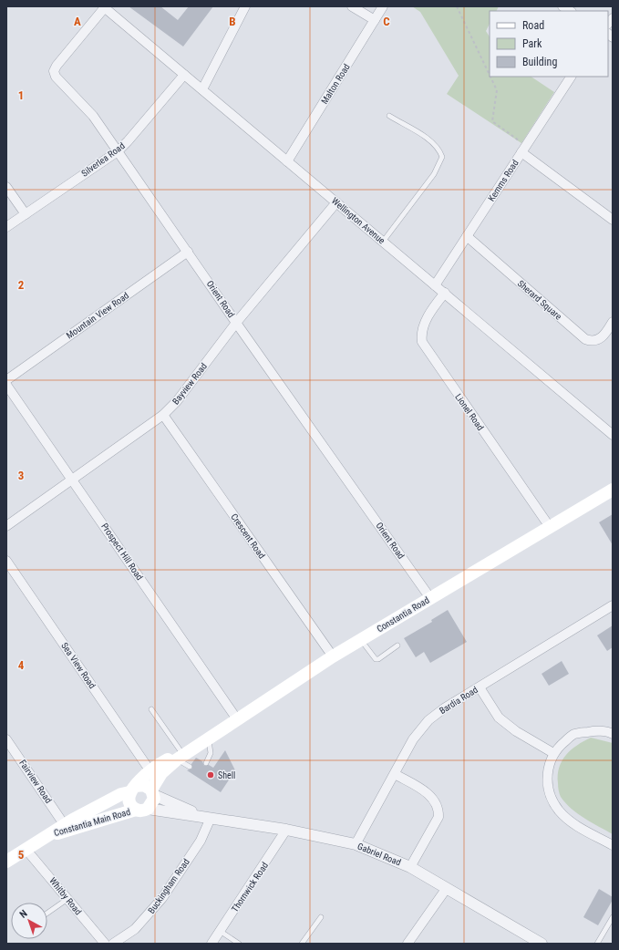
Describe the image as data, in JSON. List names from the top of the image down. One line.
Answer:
{"streets":{"main road":["Constantia Road","Constantia Main Road"],"street":["Malton Road","Silverlea Road","Kemms Road","Wellington Avenue","Orient Road","Sherard Square","Mountain View Road","Bayview Road","Lionel Road","Crescent Road","Prospect Hill Road","Sea View Road","Bardia Road","Fairview Road","Gabriel Road","Buckingham Road","Thornwick Road","Whitby Road"]},"crossings":[["Malton Road","Wellington Avenue"],["Silverlea Road","Wellington Avenue"],["Silverlea Road","Orient Road"],["Kemms Road","Wellington Avenue"],["Kemms Road","Sherard Square"],["Wellington Avenue","Orient Road"],["Wellington Avenue","Bayview Road"],["Wellington Avenue","Lionel Road"],["Orient Road","Mountain View Road"],["Orient Road","Bayview Road"],["Orient Road","Constantia Road"],["Bayview Road","Crescent Road"],["Bayview Road","Prospect Hill Road"],["Lionel Road","Constantia Road"],["Crescent Road","Constantia Road"],["Prospect Hill Road","Constantia Road"],["Constantia Road","Sea View Road"],["Constantia Road","Constantia Main Road"],["Constantia Road","Gabriel Road"],["Bardia Road","Gabriel Road"],["Fairview Road","Constantia Main Road"],["Constantia Main Road","Gabriel Road"],["Constantia Main Road","Whitby Road"],["Gabriel Road","Buckingham Road"],["Gabriel Road","Thornwick Road"]],"places":["Shell"],"legend":["Road","Park","Building"],"north":"top left","grid":{"columns":["A","B","C"],"rows":["1","2","3","4","5"]}}
